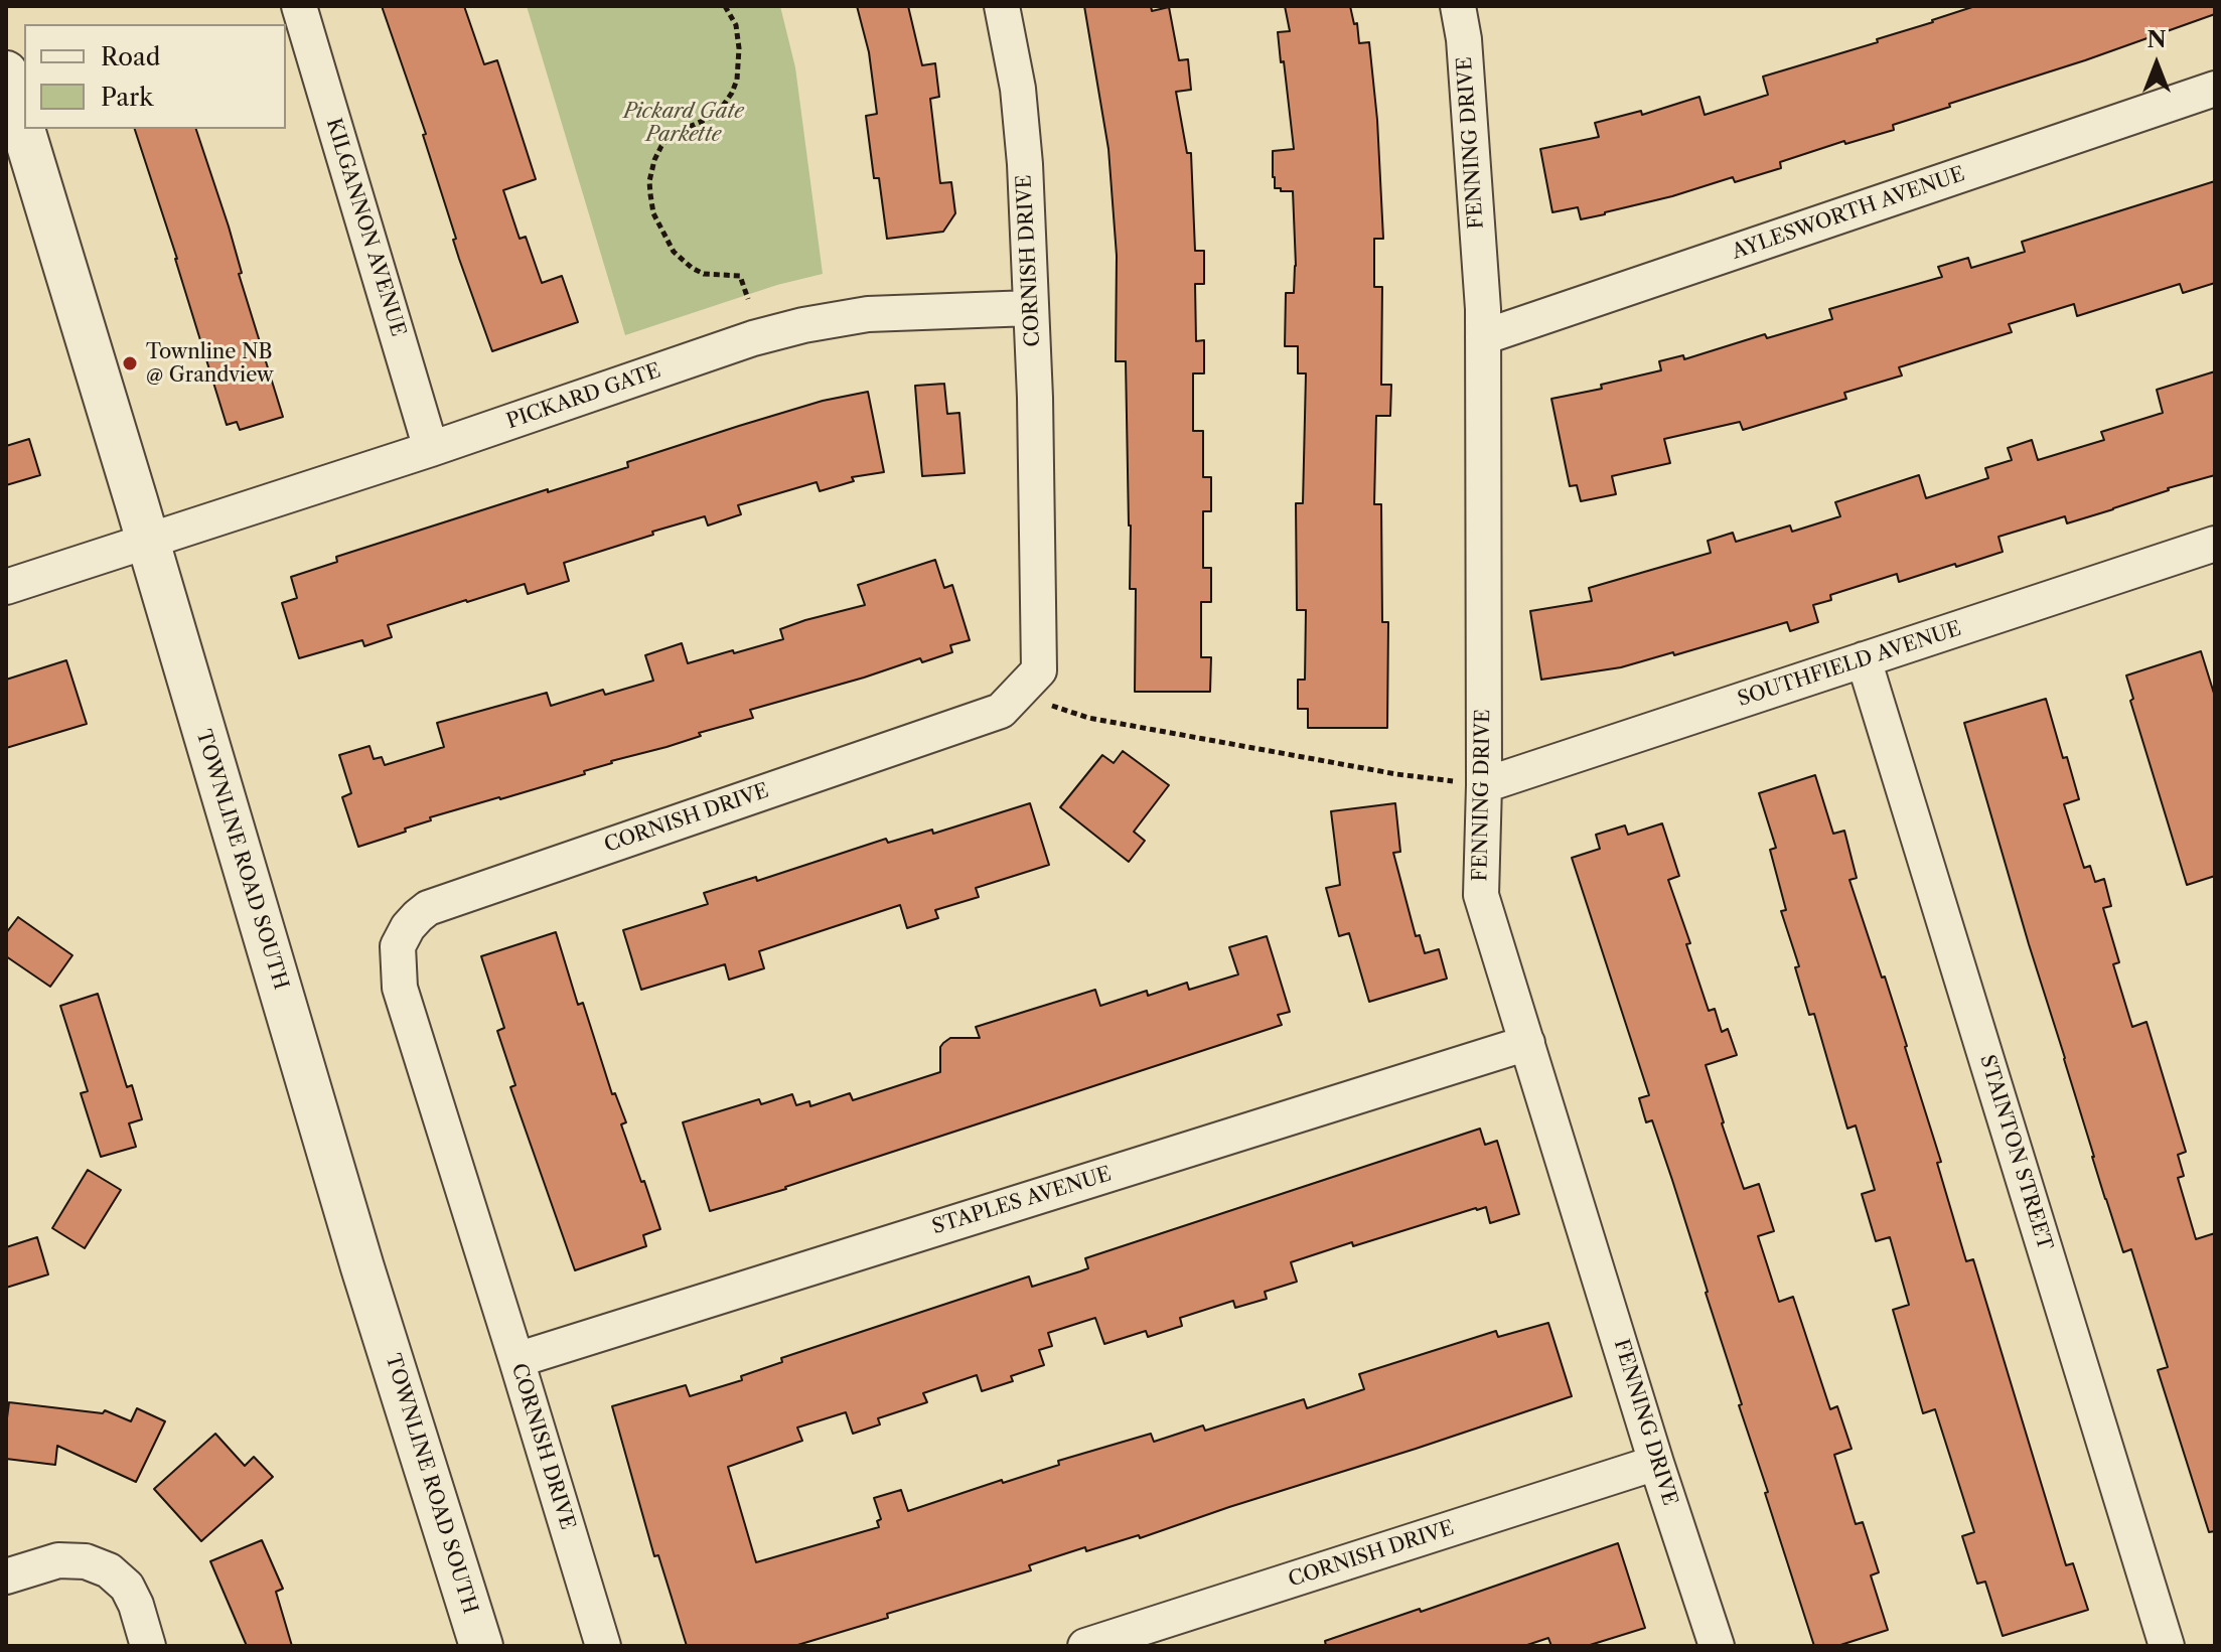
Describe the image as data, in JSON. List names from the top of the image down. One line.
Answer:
{"streets":{"street":["FENNING DRIVE","AYLESWORTH AVENUE","KILGANNON AVENUE","CORNISH DRIVE","PICKARD GATE","SOUTHFIELD AVENUE","TOWNLINE ROAD SOUTH","STAINTON STREET","STAPLES AVENUE"]},"crossings":[["FENNING DRIVE","AYLESWORTH AVENUE"],["FENNING DRIVE","CORNISH DRIVE"],["FENNING DRIVE","SOUTHFIELD AVENUE"],["FENNING DRIVE","STAPLES AVENUE"],["KILGANNON AVENUE","PICKARD GATE"],["CORNISH DRIVE","PICKARD GATE"],["CORNISH DRIVE","STAPLES AVENUE"],["PICKARD GATE","TOWNLINE ROAD SOUTH"],["SOUTHFIELD AVENUE","STAINTON STREET"]],"parks":["Pickard Gate Parkette"],"places":["Townline NB @ Grandview"],"legend":["Road","Park"],"north":"top"}
